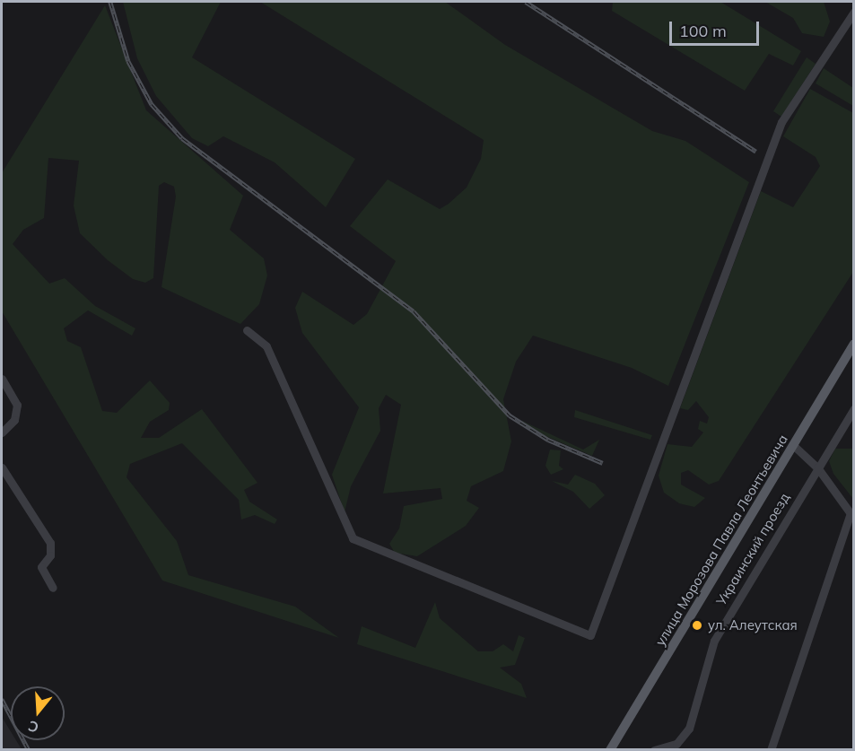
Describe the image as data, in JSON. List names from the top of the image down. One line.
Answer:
{"streets":{"main road":["улица Морозова Павла Леонтьевича"],"street":["Украинский проезд"]},"places":["ул. Алеутская"],"scale_bar":"100 m","north":"bottom"}
